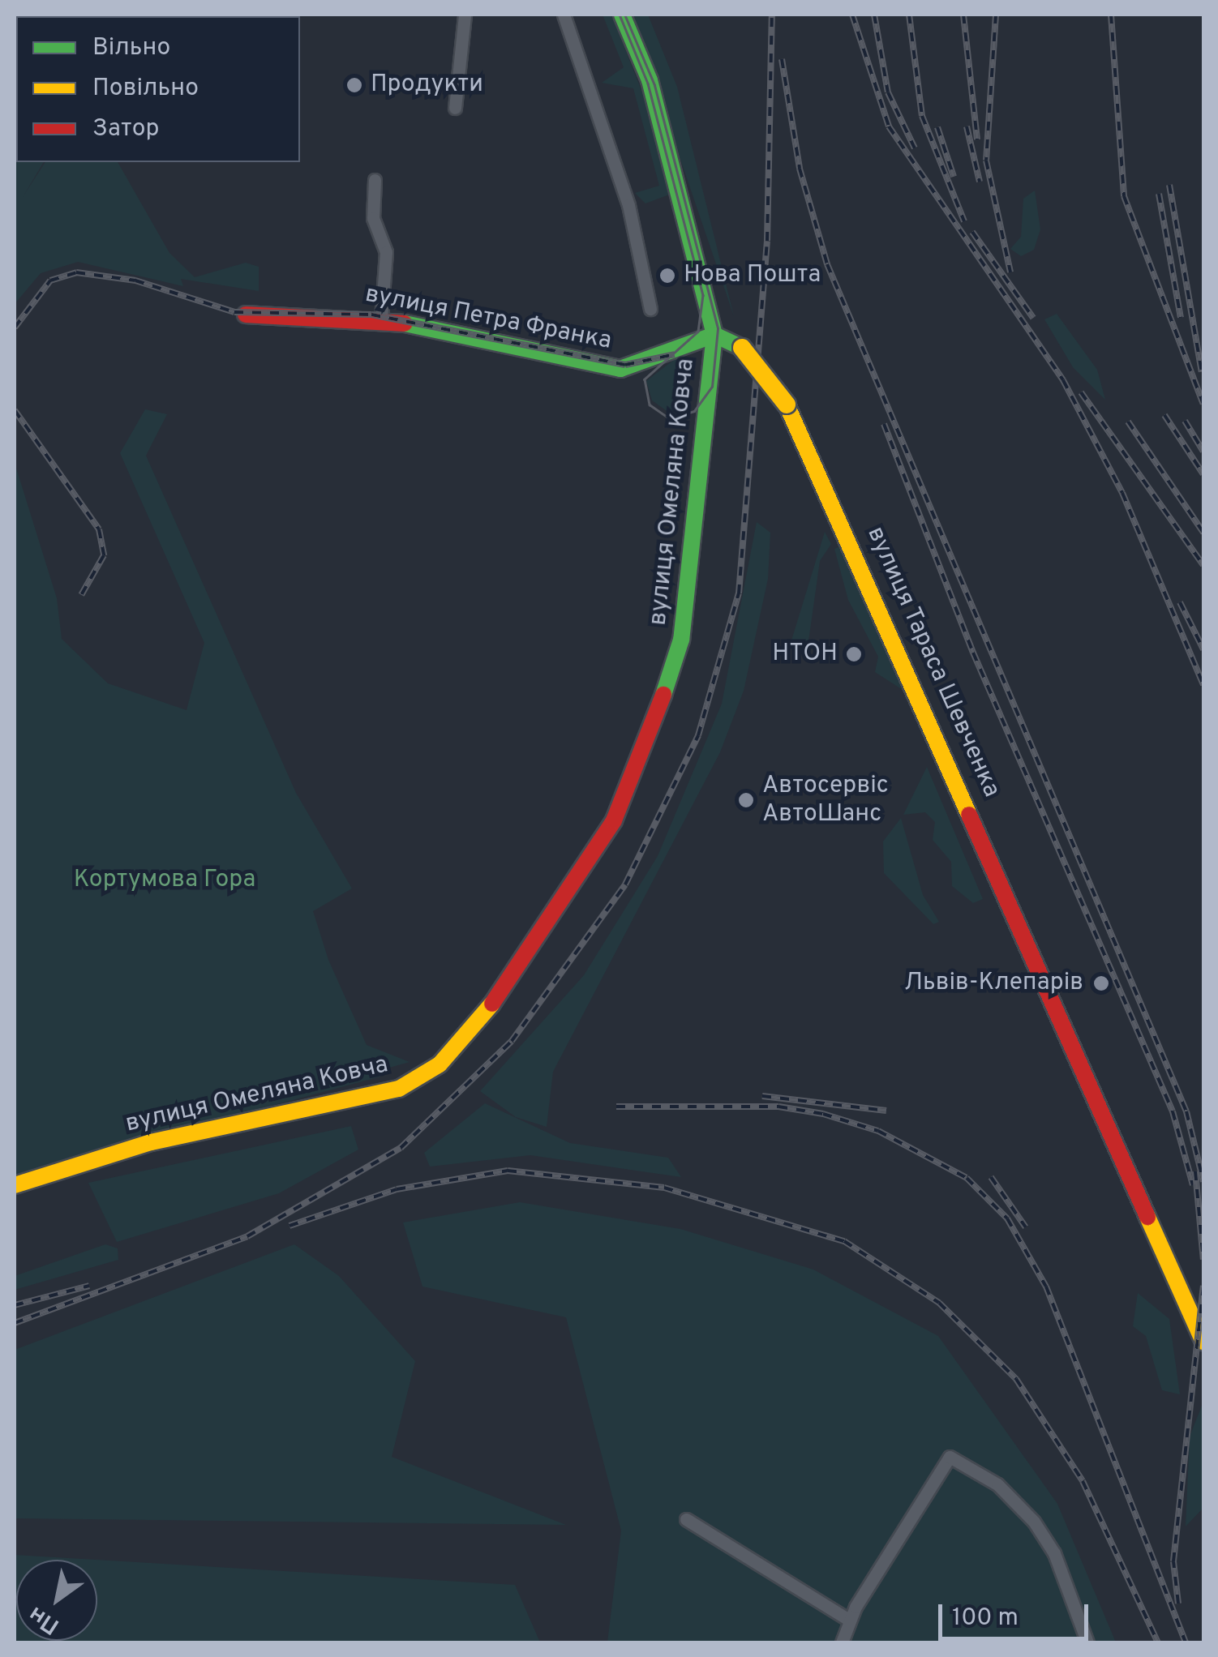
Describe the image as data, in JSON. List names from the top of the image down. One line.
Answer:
{"streets":{"main road":["вулиця Петра Франка","вулиця Омеляна Ковча","вулиця Тараса Шевченка"]},"crossings":[["вулиця Петра Франка","вулиця Омеляна Ковча"],["вулиця Петра Франка","вулиця Тараса Шевченка"],["вулиця Омеляна Ковча","вулиця Тараса Шевченка"]],"parks":["Кортумова Гора"],"places":["Продукти","Нова Пошта","НТОН","Автосервіс АвтоШанс","Львів-Клепарів"],"legend":["Вільно","Повільно","Затор"],"scale_bar":"100 m","north":"bottom left"}
